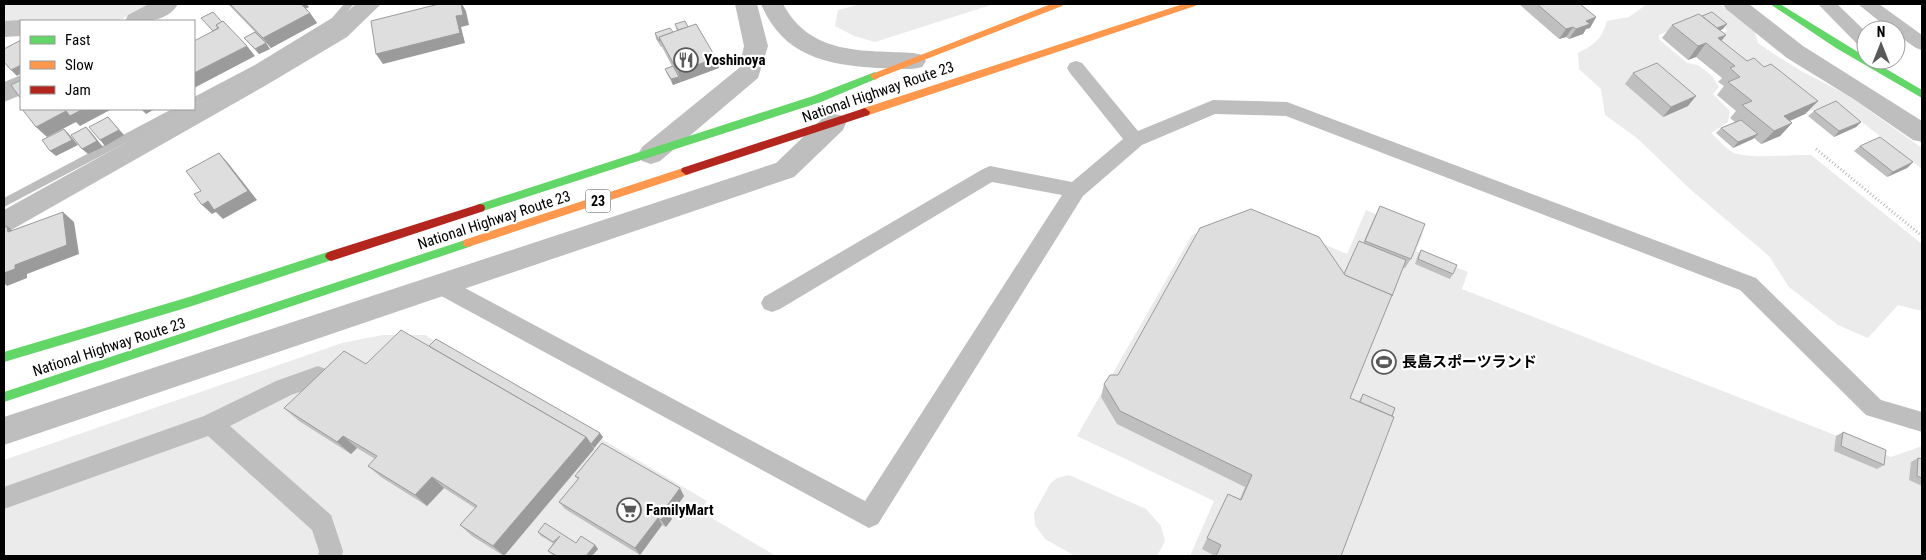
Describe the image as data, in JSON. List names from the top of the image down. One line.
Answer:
{"streets":{"main road":["National Highway Route 23","23"]},"places":{"restaurant":["Yoshinoya"],"sports":["長島スポーツランド"],"supermarket":["FamilyMart"]},"legend":["Fast","Slow","Jam"],"north":"top"}
